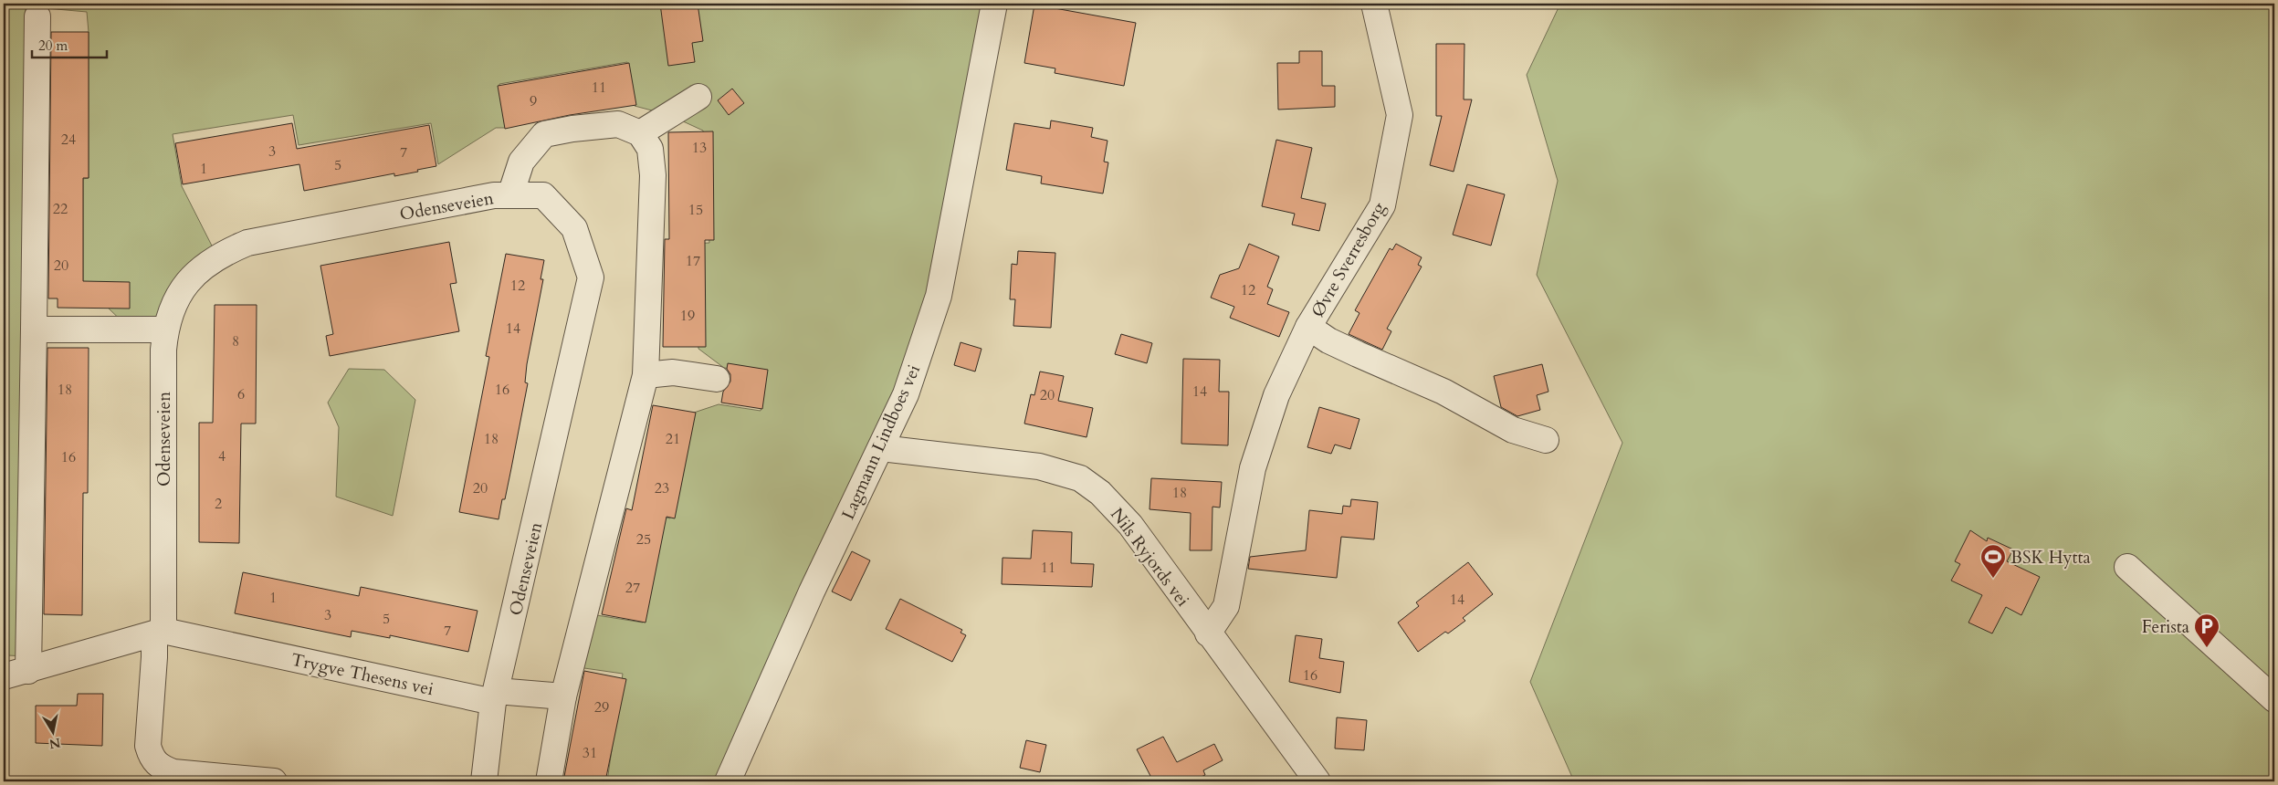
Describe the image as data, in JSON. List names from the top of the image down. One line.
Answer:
{"streets":{"street":["Odenseveien","Øvre Sverresborg","Lagmann Lindboes vei","Nils Ryjords vei","Trygve Thesens vei"]},"crossings":[["Odenseveien","Trygve Thesens vei"],["Øvre Sverresborg","Nils Ryjords vei"],["Lagmann Lindboes vei","Nils Ryjords vei"]],"places":{"sports":["BSK Hytta"],"parking":["Ferista"]},"house_numbers":["11","9","24","13","3","7","5","1","22","15","17","20","12","12","19","14","8","18","16","14","6","20","18","21","4","16","20","23","18","2","25","11","27","1","14","3","5","7","16","29","31"],"scale_bar":"20 m","north":"bottom"}
